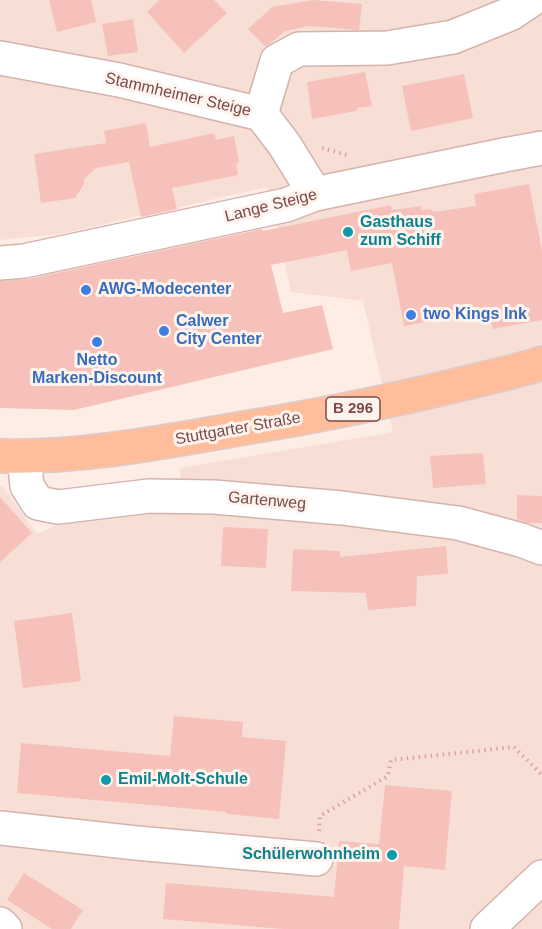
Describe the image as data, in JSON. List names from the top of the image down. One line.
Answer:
{"streets":{"main road":["B 296","Stuttgarter Straße"],"street":["Stammheimer Steige","Lange Steige","Gartenweg"]},"crossings":[["Stammheimer Steige","Lange Steige"],["Stuttgarter Straße","Gartenweg"]],"places":["Gasthaus zum Schiff","AWG-Modecenter","two Kings Ink","Calwer City Center","Netto Marken-Discount","Emil-Molt-Schule","Schülerwohnheim"]}
